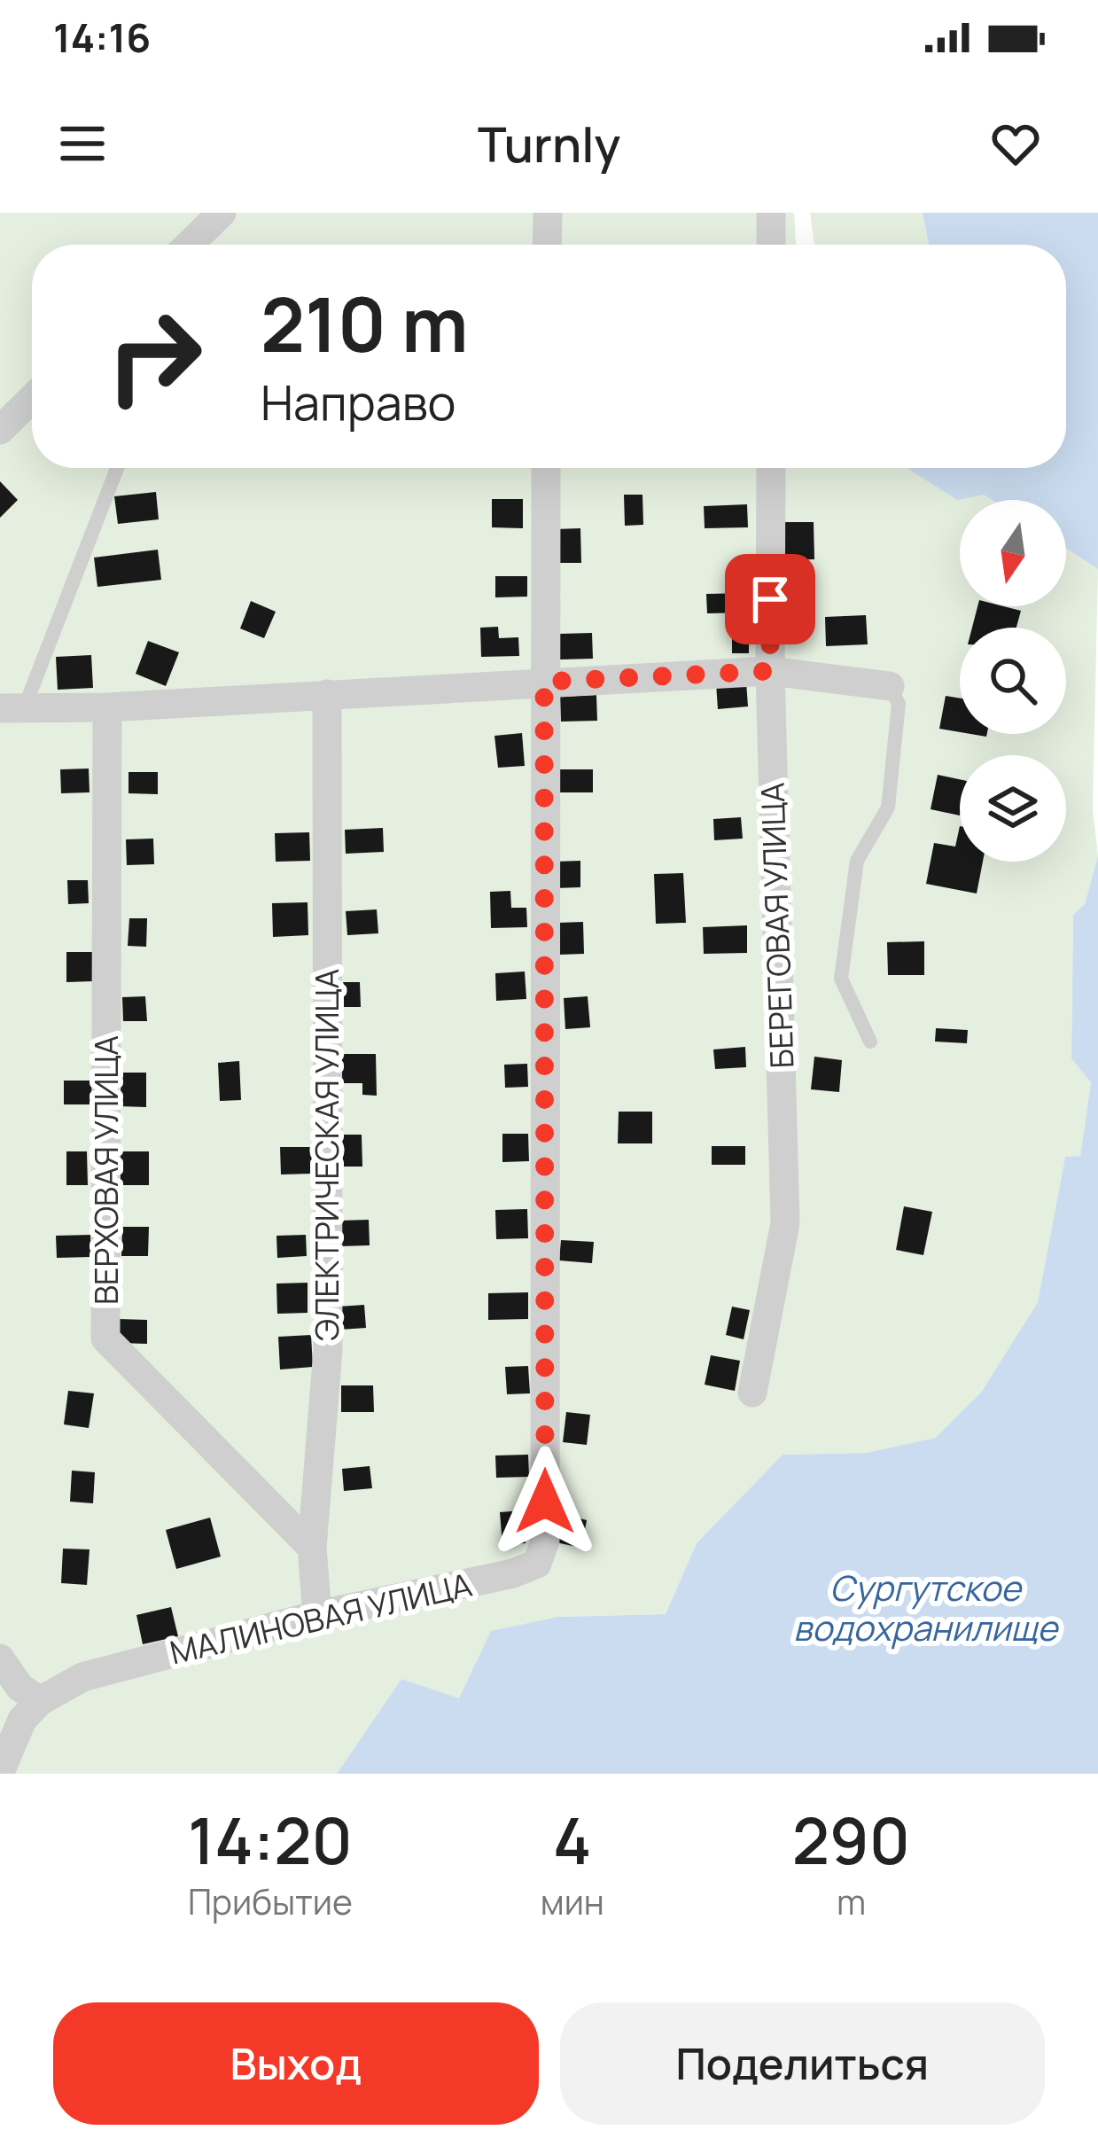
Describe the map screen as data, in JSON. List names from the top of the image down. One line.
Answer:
{"streets":{"street":["БЕРЕГОВАЯ УЛИЦА","ЭЛЕКТРИЧЕСКАЯ УЛИЦА","ВЕРХОВАЯ УЛИЦА","МАЛИНОВАЯ УЛИЦА"]},"crossings":[["ЭЛЕКТРИЧЕСКАЯ УЛИЦА","ВЕРХОВАЯ УЛИЦА"],["ЭЛЕКТРИЧЕСКАЯ УЛИЦА","МАЛИНОВАЯ УЛИЦА"]],"water":["Сургутское водохранилище"],"north":"bottom","page":{"status":"14:16","header":"Turnly","turn":["210 m","Направо"],"eta":["14:20","Прибытие","4","мин","290","m"],"buttons":["Выход","Поделиться"]}}
